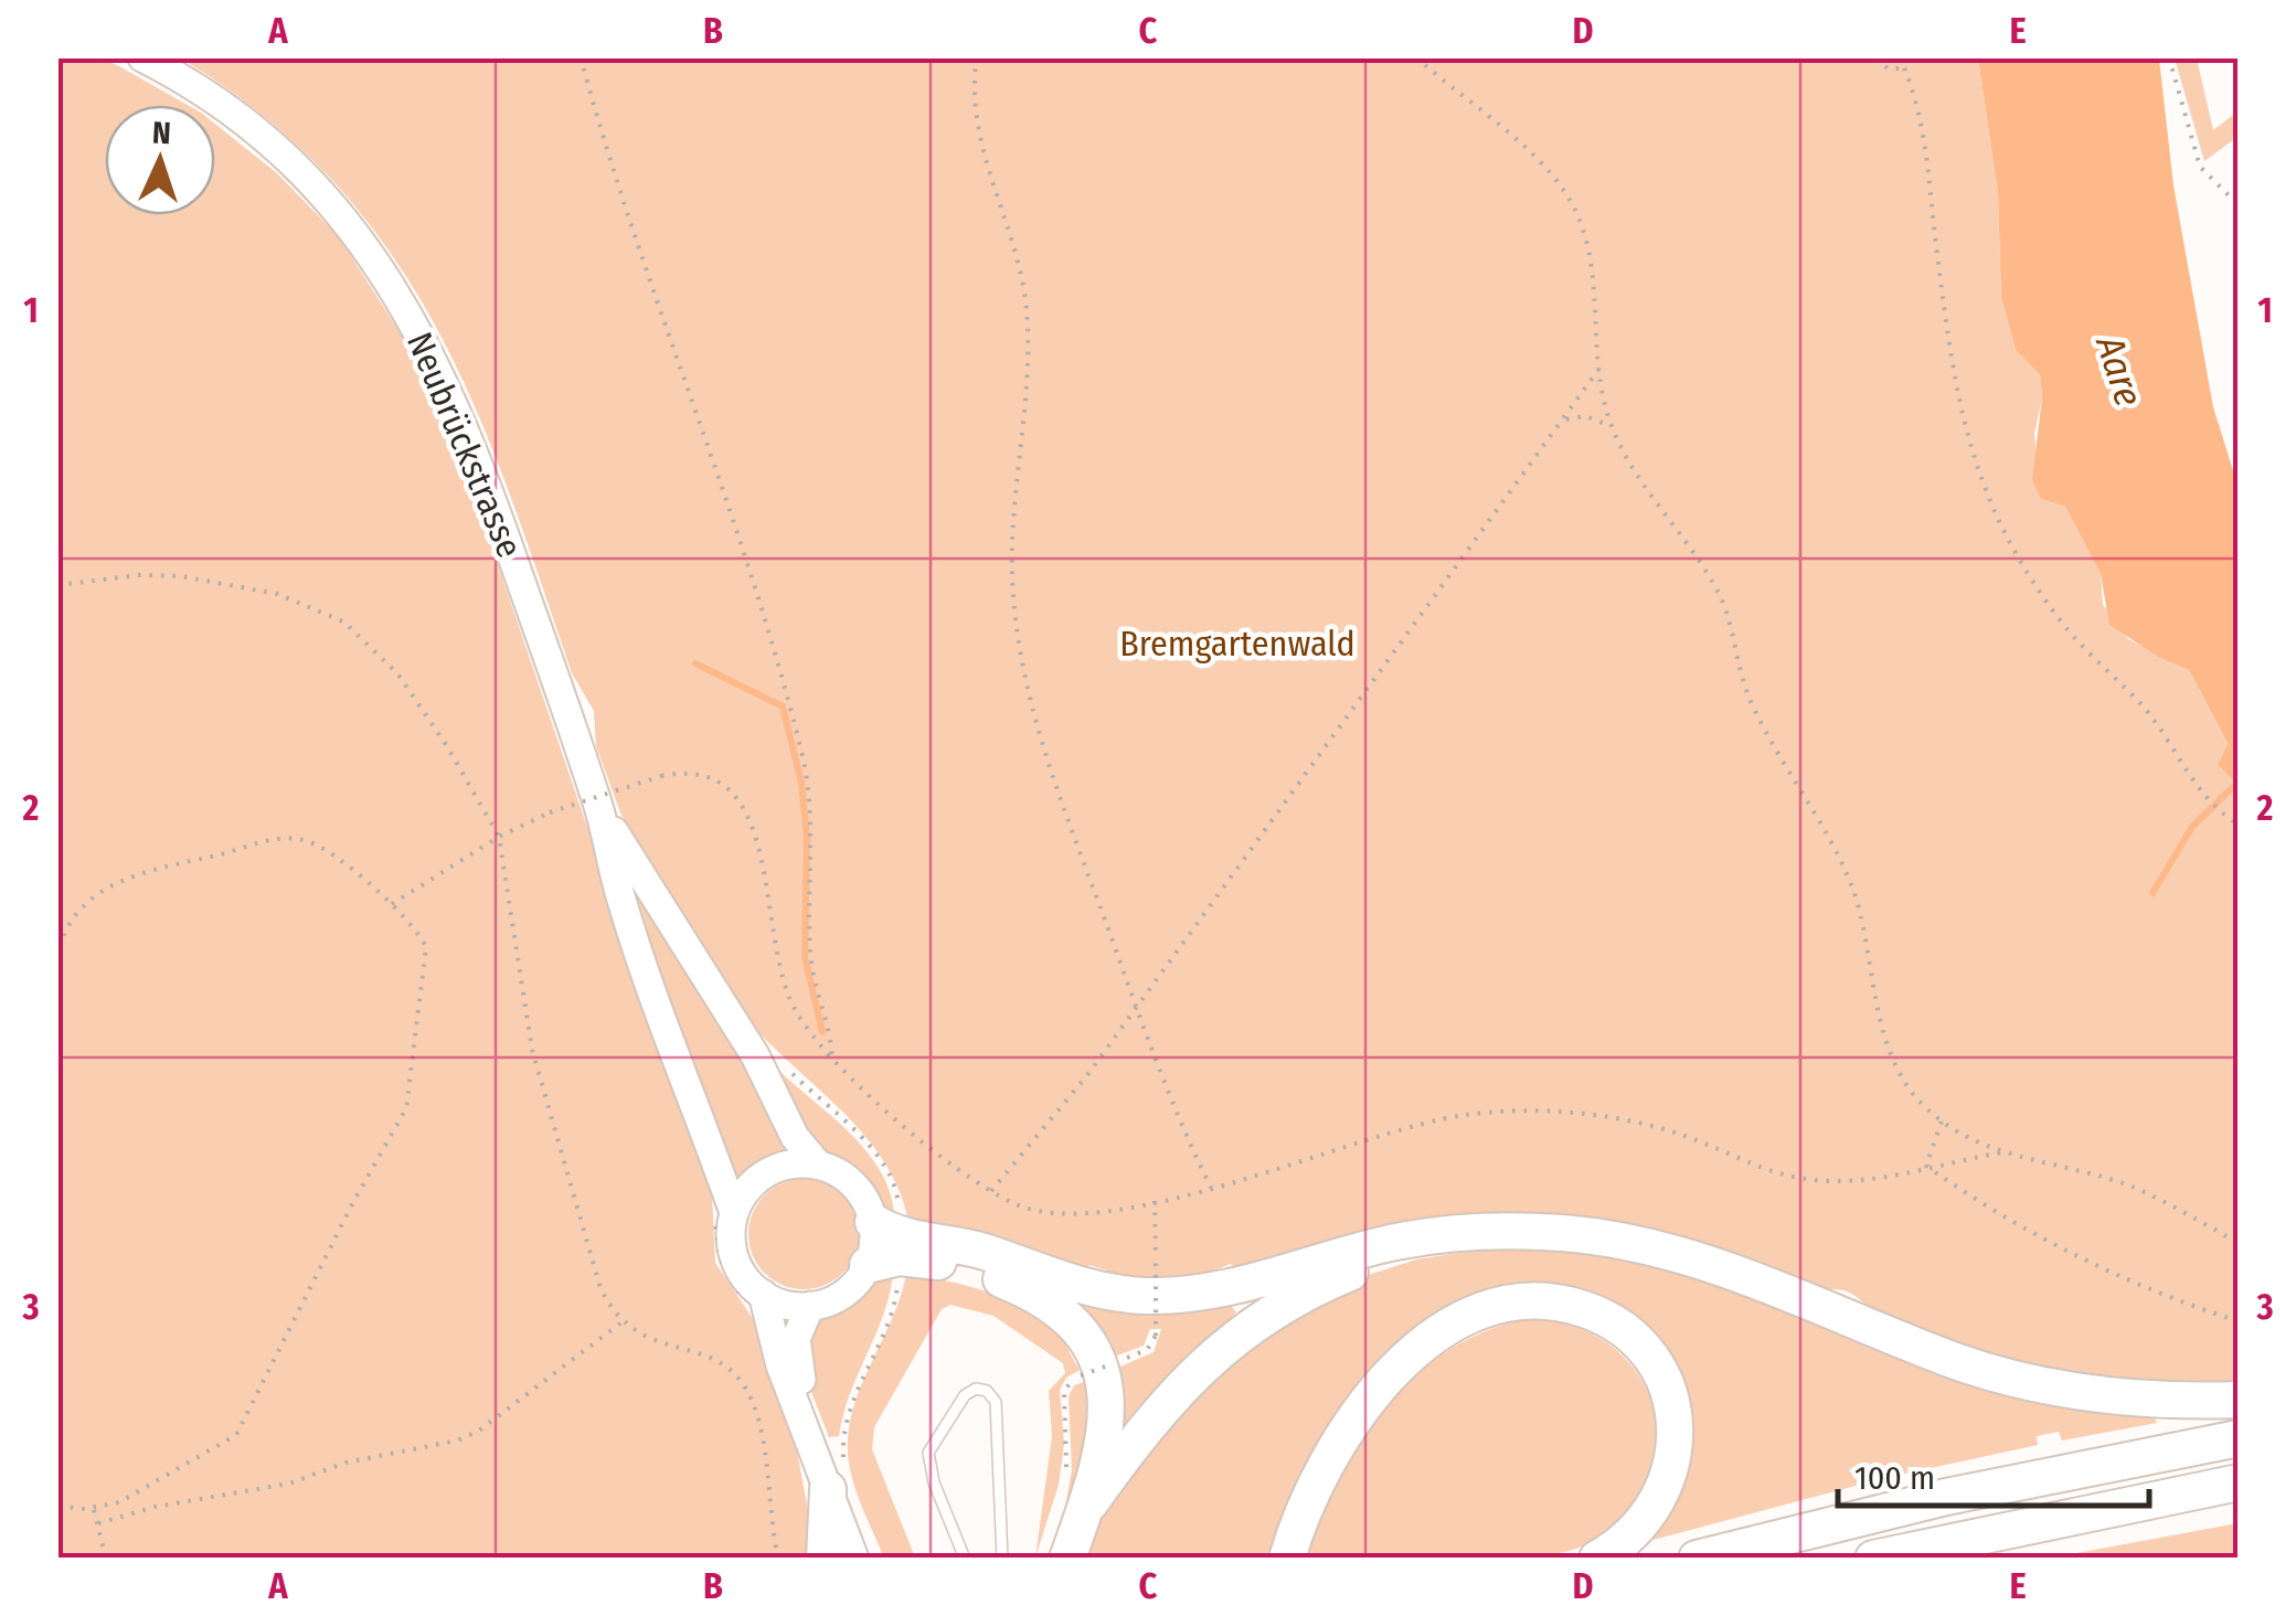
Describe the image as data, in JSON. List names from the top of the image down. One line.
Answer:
{"streets":{"main road":["Neubrückstrasse"]},"water":["Aare"],"parks":["Bremgartenwald"],"scale_bar":"100 m","north":"top","grid":{"columns":["A","B","C","D","E"],"rows":["1","2","3"]}}
